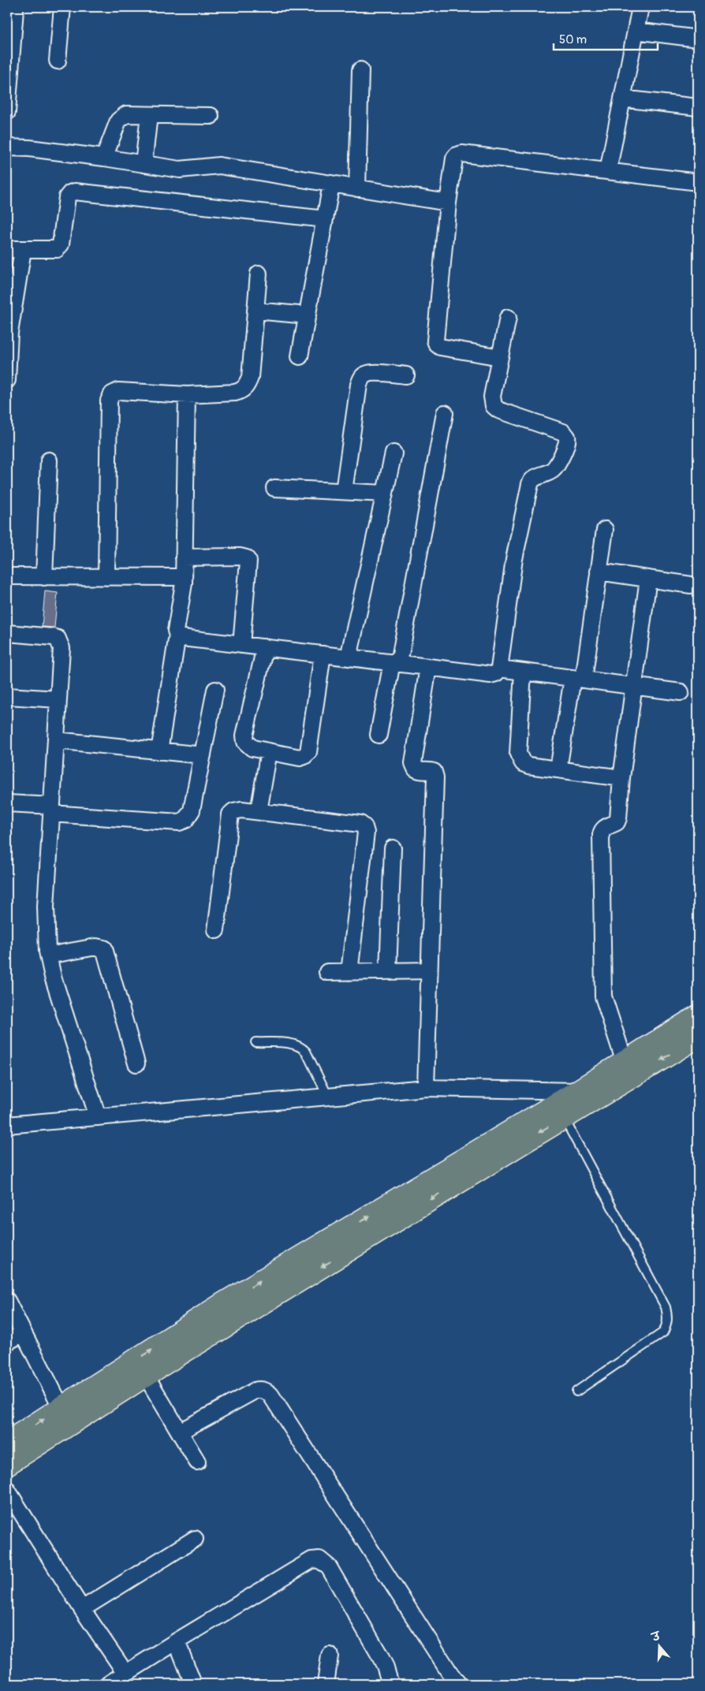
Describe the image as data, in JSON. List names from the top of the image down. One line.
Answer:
{"scale_bar":"50 m","north":"top"}
